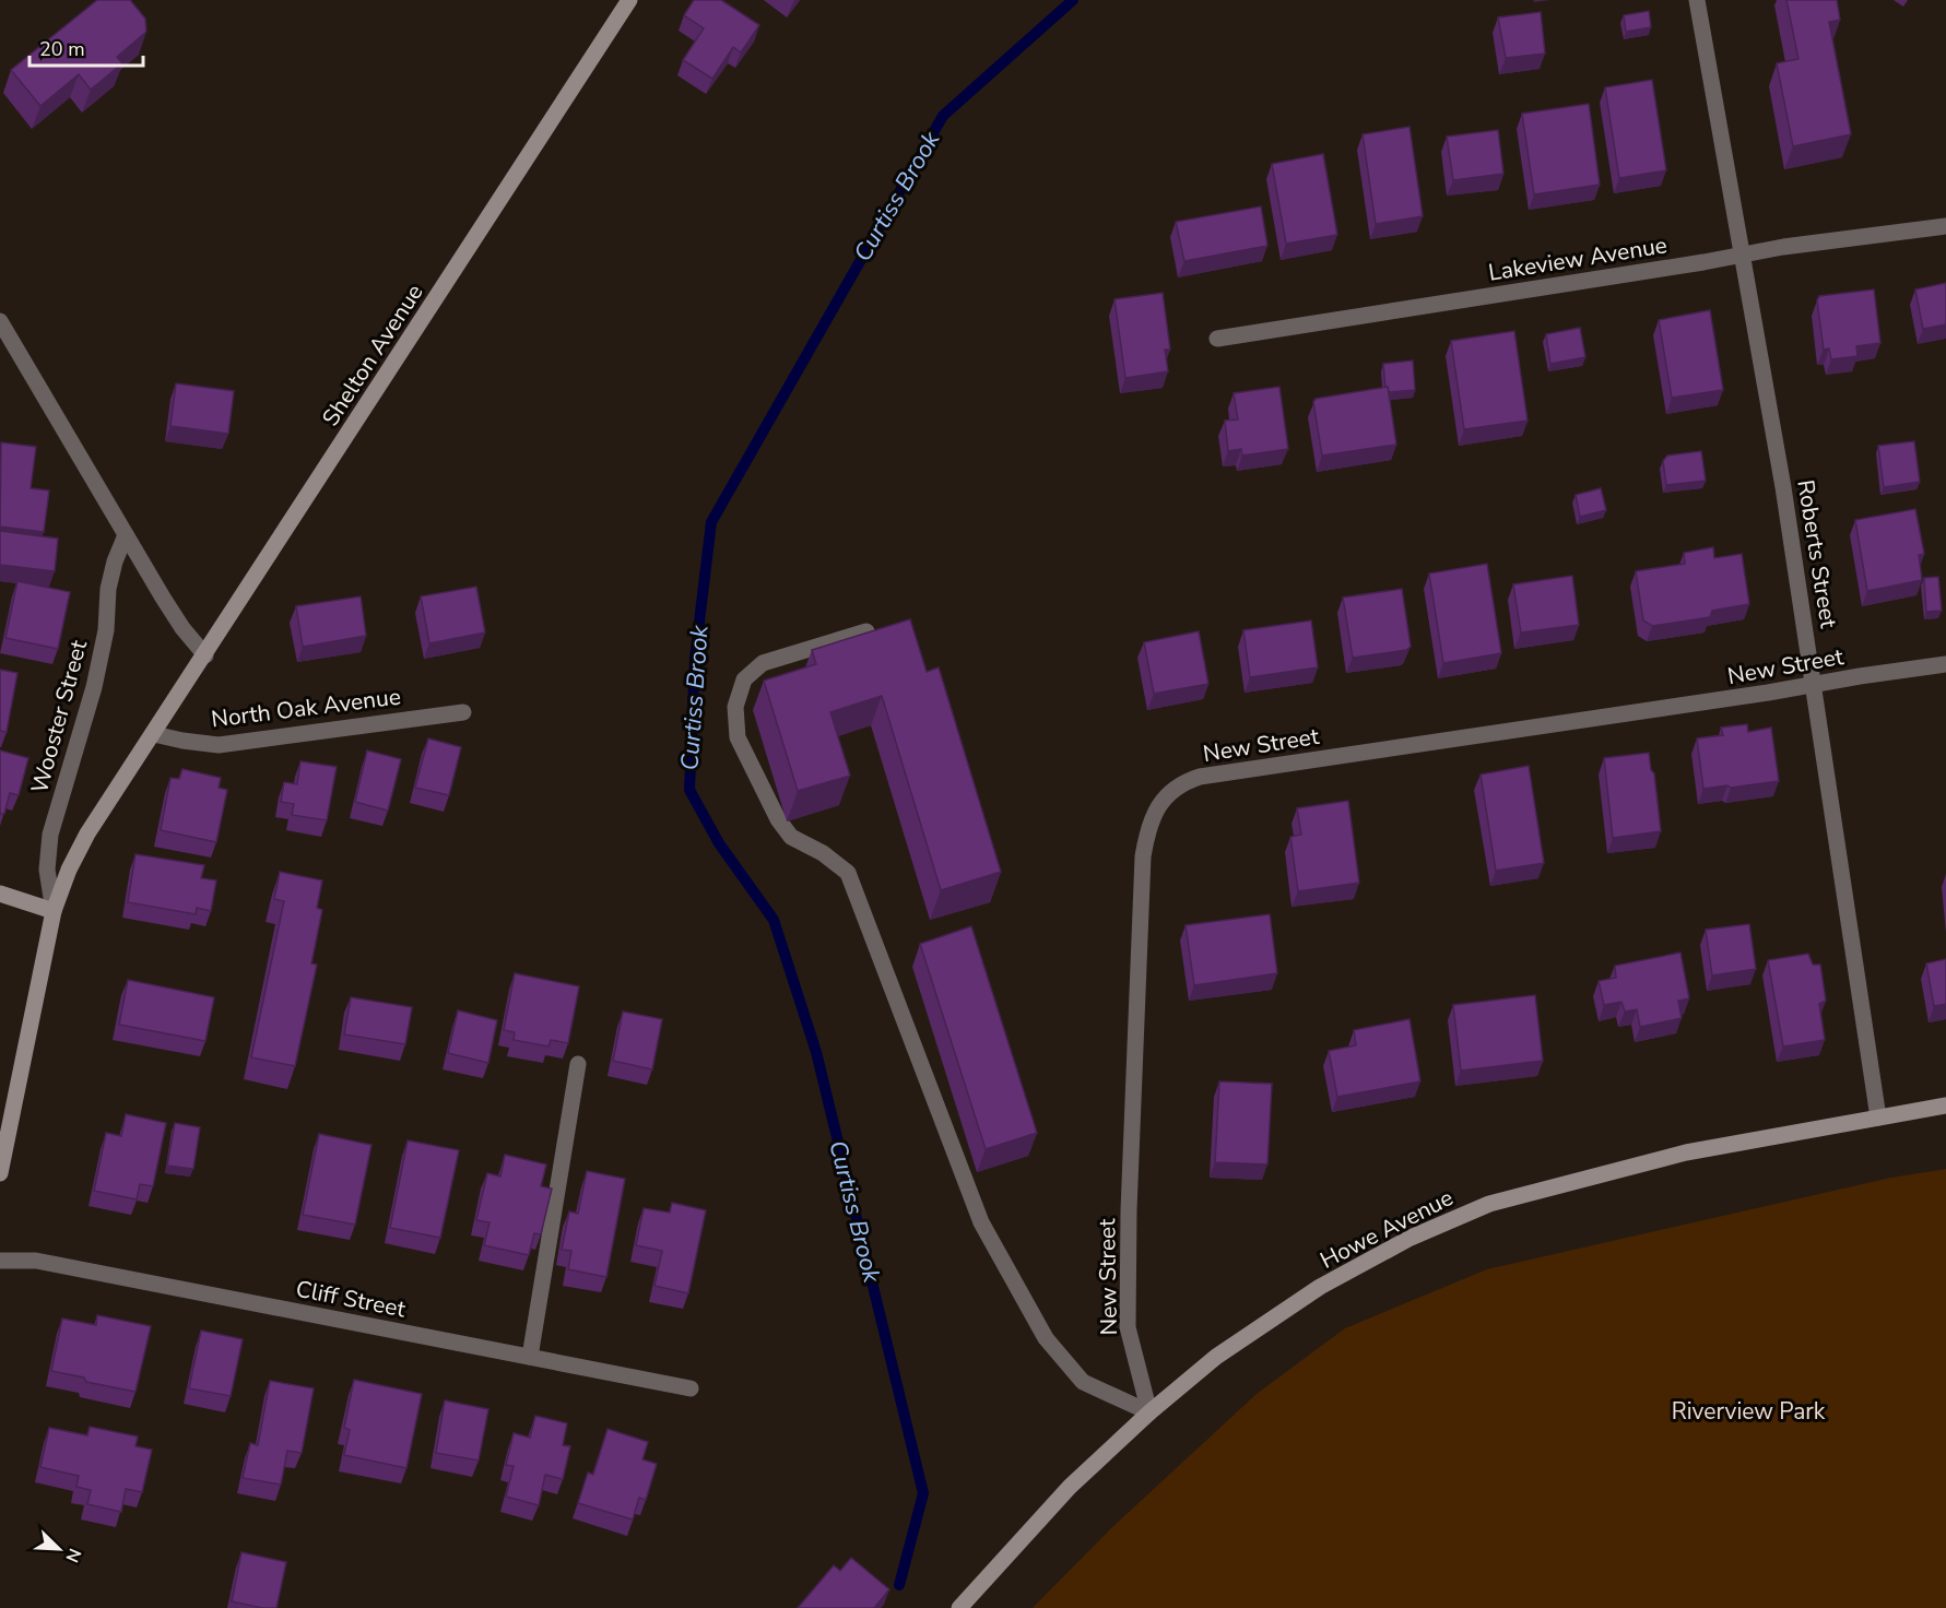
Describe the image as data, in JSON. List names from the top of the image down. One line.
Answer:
{"streets":{"main road":["Shelton Avenue","Wooster Street","Howe Avenue"],"street":["Lakeview Avenue","Roberts Street","New Street","North Oak Avenue","Cliff Street"]},"crossings":[["Lakeview Avenue","Roberts Street"],["Shelton Avenue","North Oak Avenue"],["Shelton Avenue","Wooster Street"],["Roberts Street","New Street"],["Roberts Street","Howe Avenue"],["New Street","Howe Avenue"],["North Oak Avenue","Wooster Street"]],"water":["Curtiss Brook"],"parks":["Riverview Park"],"scale_bar":"20 m","north":"bottom right"}
